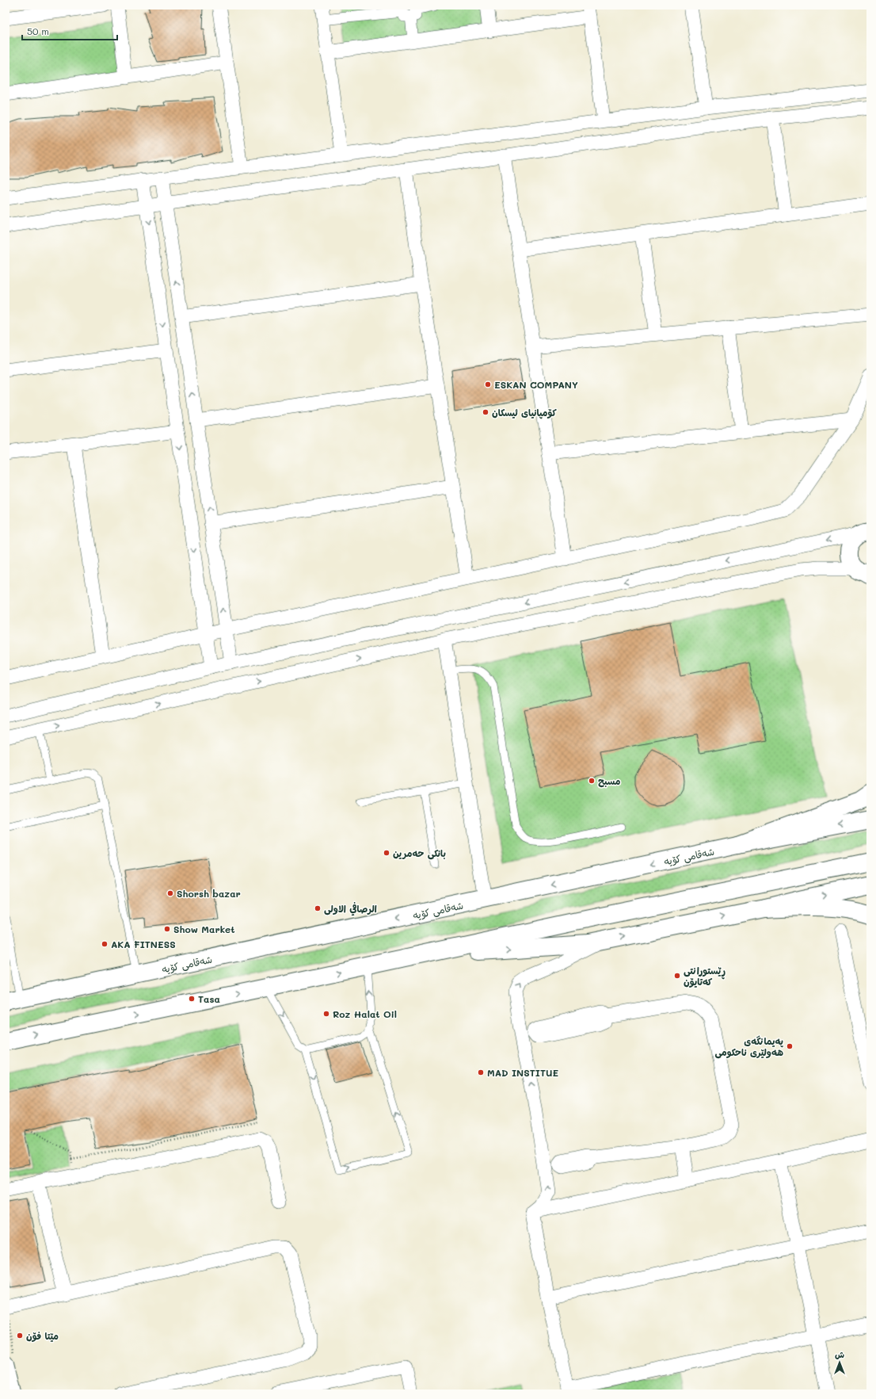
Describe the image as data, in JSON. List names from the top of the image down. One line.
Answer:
{"streets":{"main road":["شەقامی کۆیە"]},"places":["ESKAN COMPANY","کۆمپانیای ئیسکان","مسبح","بانكی حه‌مرین","Shorsh bazar","الرصافي الاولى","Show Market","AKA FITNESS","ڕێستورانتی کەتایۆن","Tasa","Roz Halat Oil","پەیمانگەی هەولێری ناحکومی","MAD INSTITUE","مێتا فۆن"],"scale_bar":"50 m","north":"top"}
